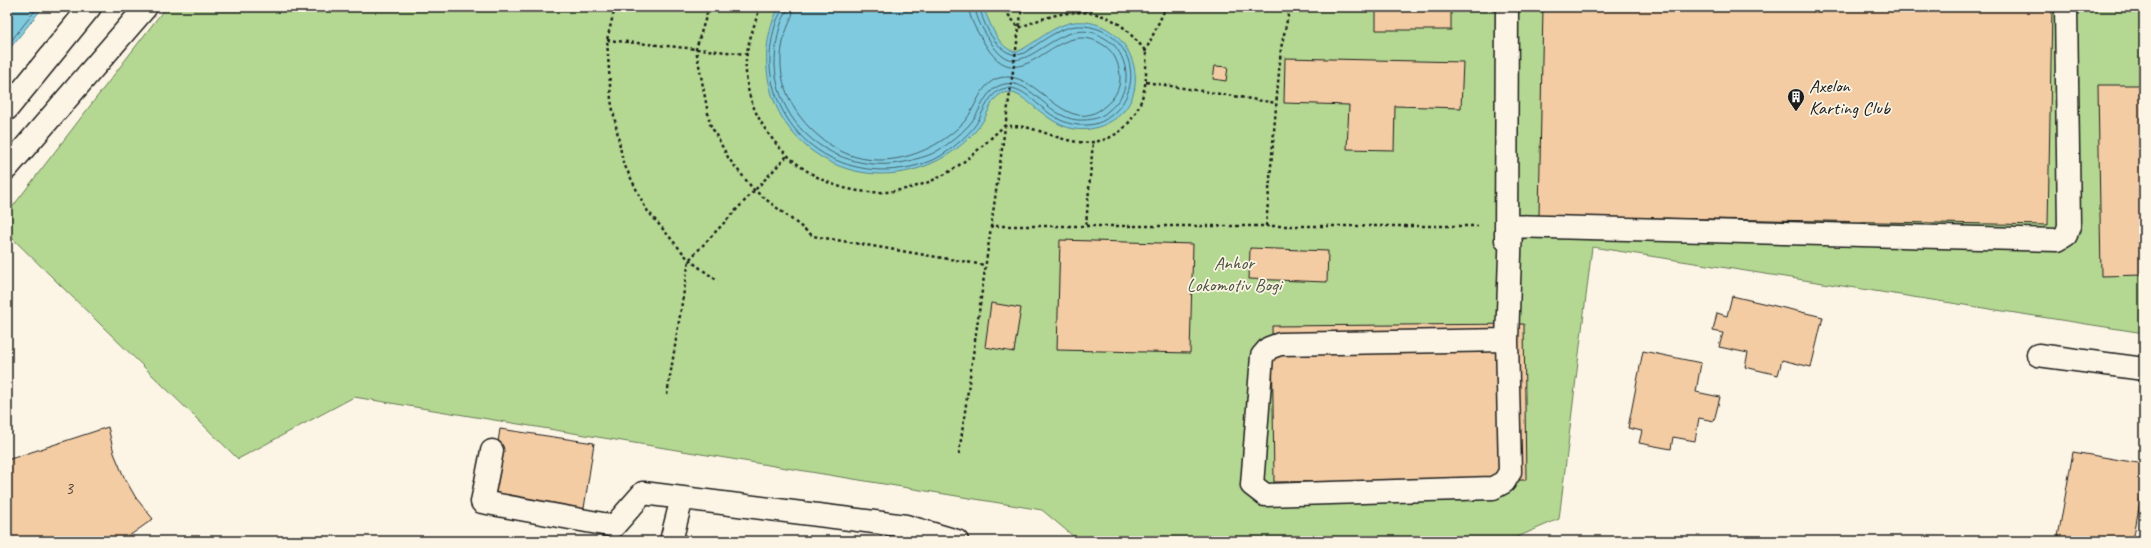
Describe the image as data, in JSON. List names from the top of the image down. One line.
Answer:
{"parks":["Anhor Lokomotiv Bogi"],"places":{"building":["Axelon Karting Club"]},"house_numbers":["3"]}
